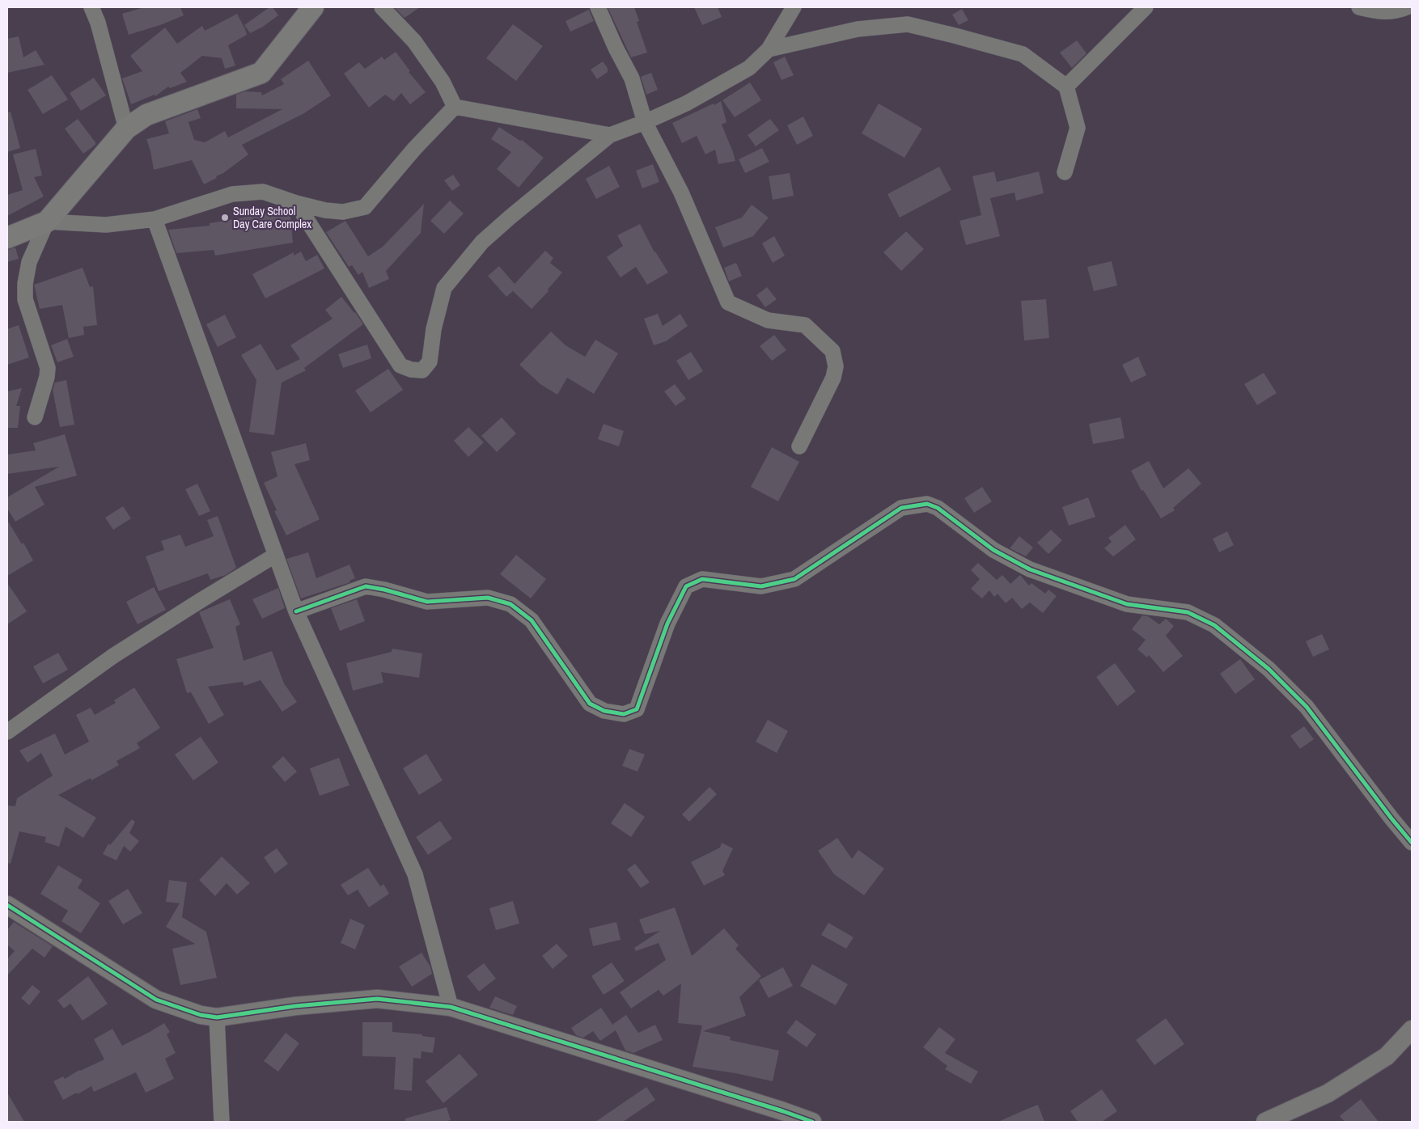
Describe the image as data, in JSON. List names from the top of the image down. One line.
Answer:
{"places":["Sunday School Day Care Complex"]}
